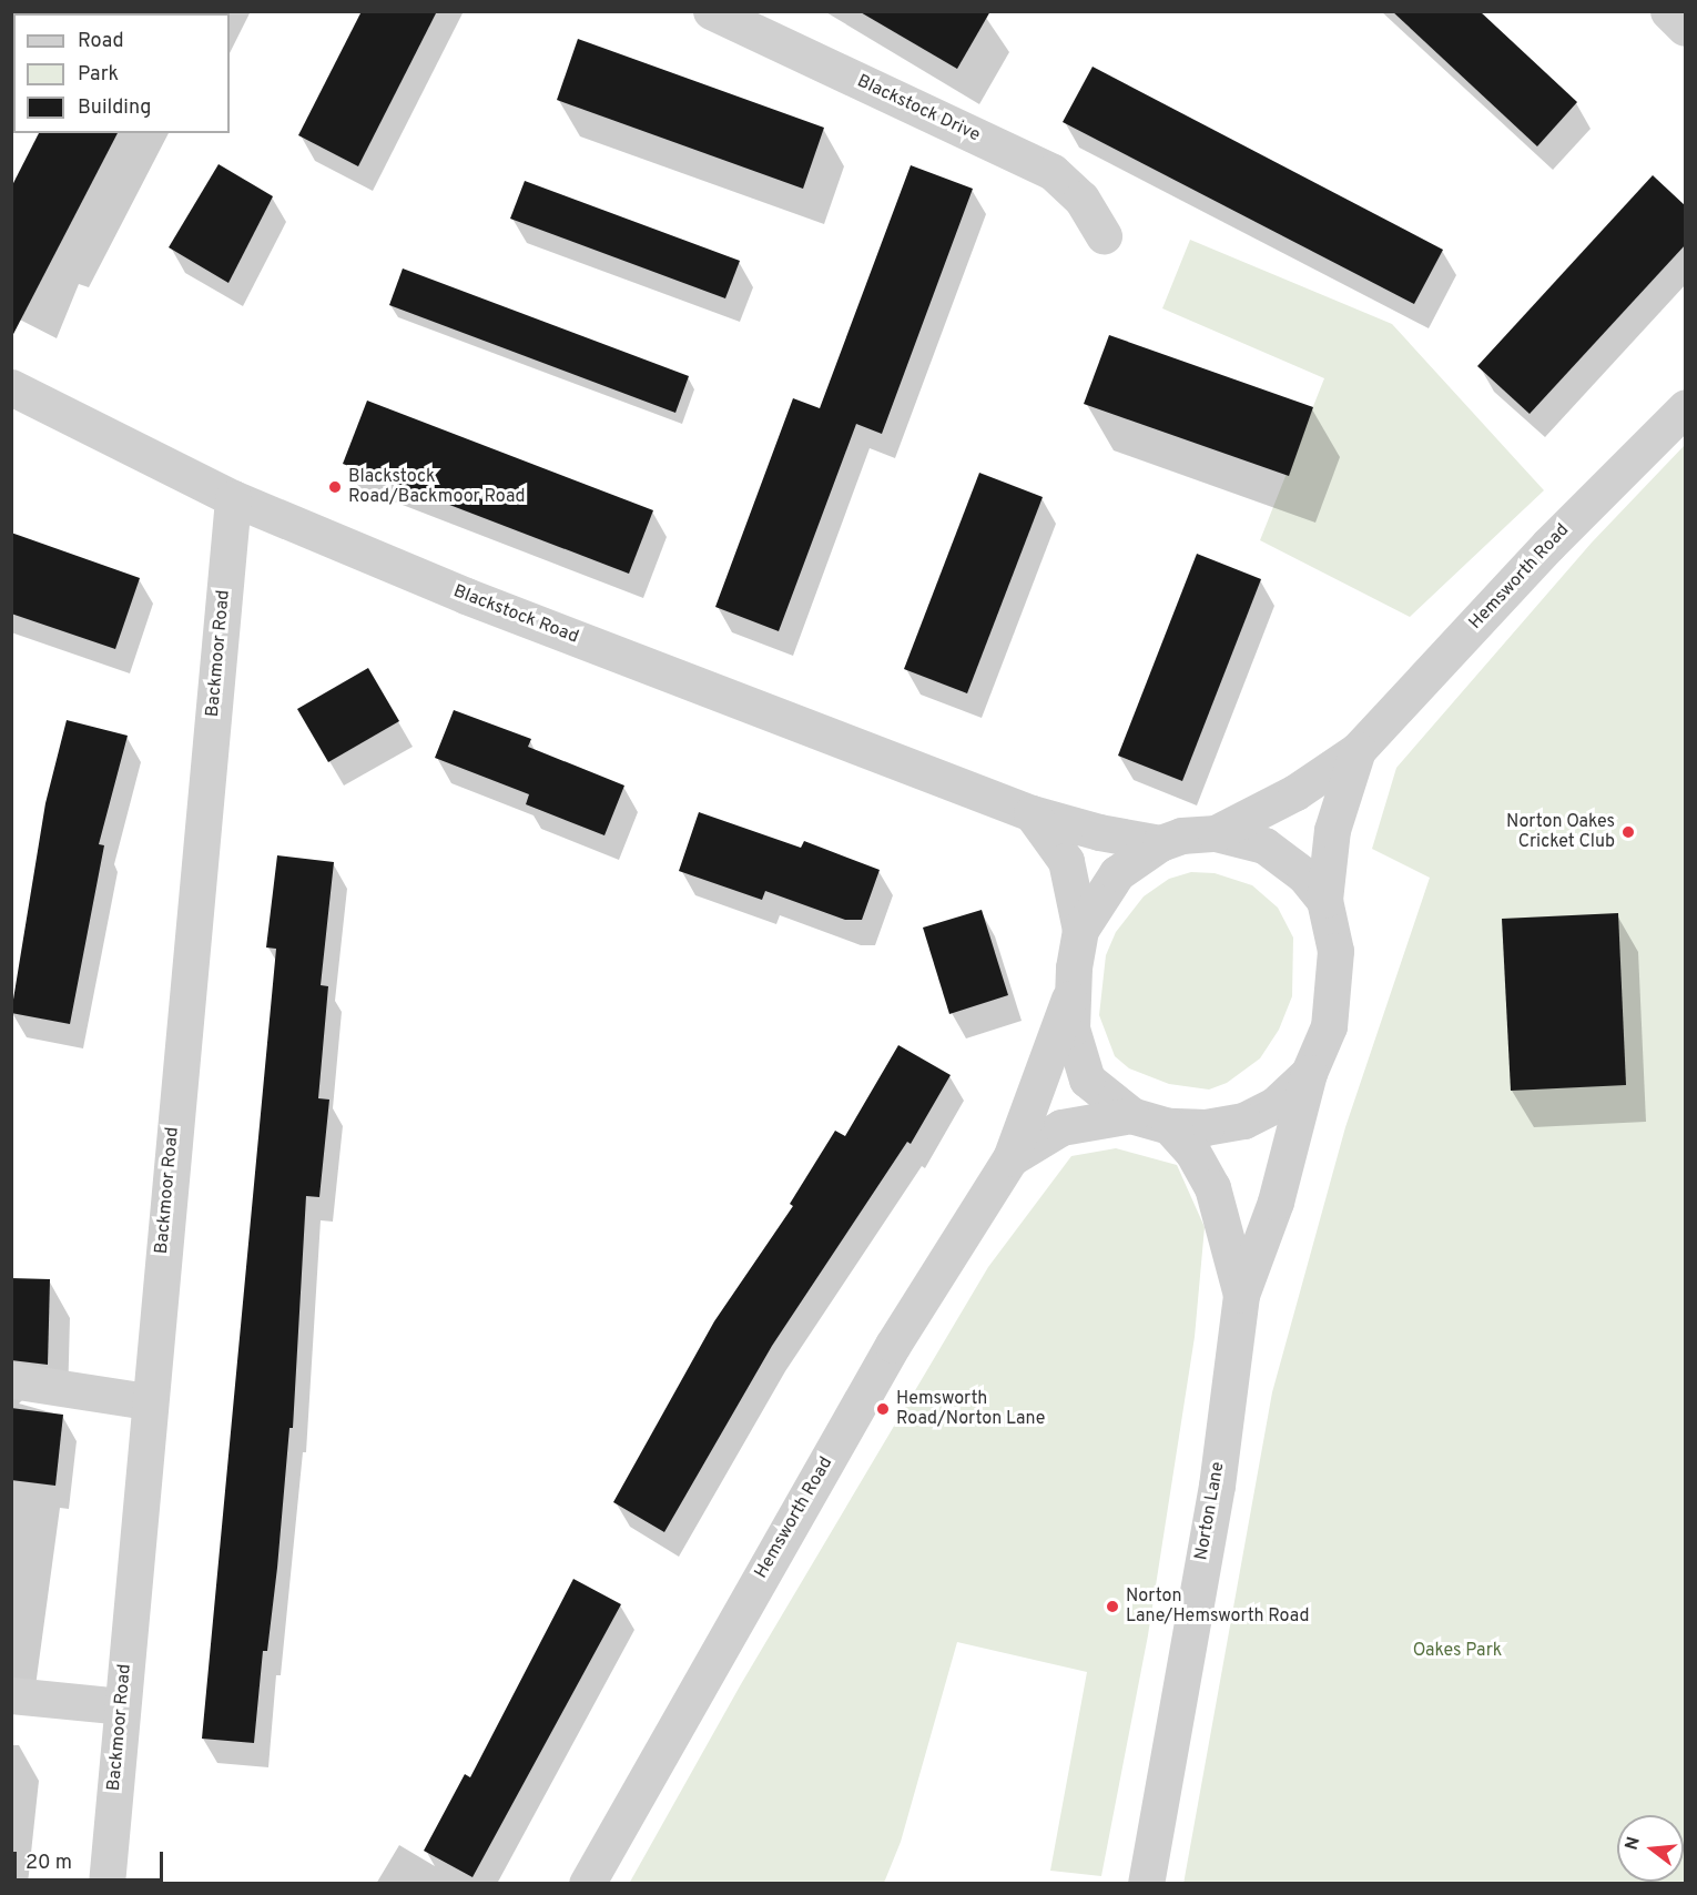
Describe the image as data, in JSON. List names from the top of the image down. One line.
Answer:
{"streets":{"street":["Blackstock Drive","Hemsworth Road","Blackstock Road","Backmoor Road","Norton Lane"]},"crossings":[["Hemsworth Road","Norton Lane"],["Blackstock Road","Backmoor Road"]],"parks":["Oakes Park"],"places":["Blackstock Road/Backmoor Road","Norton Oakes Cricket Club","Hemsworth Road/Norton Lane","Norton Lane/Hemsworth Road"],"legend":["Road","Park","Building"],"scale_bar":"20 m","north":"left"}
